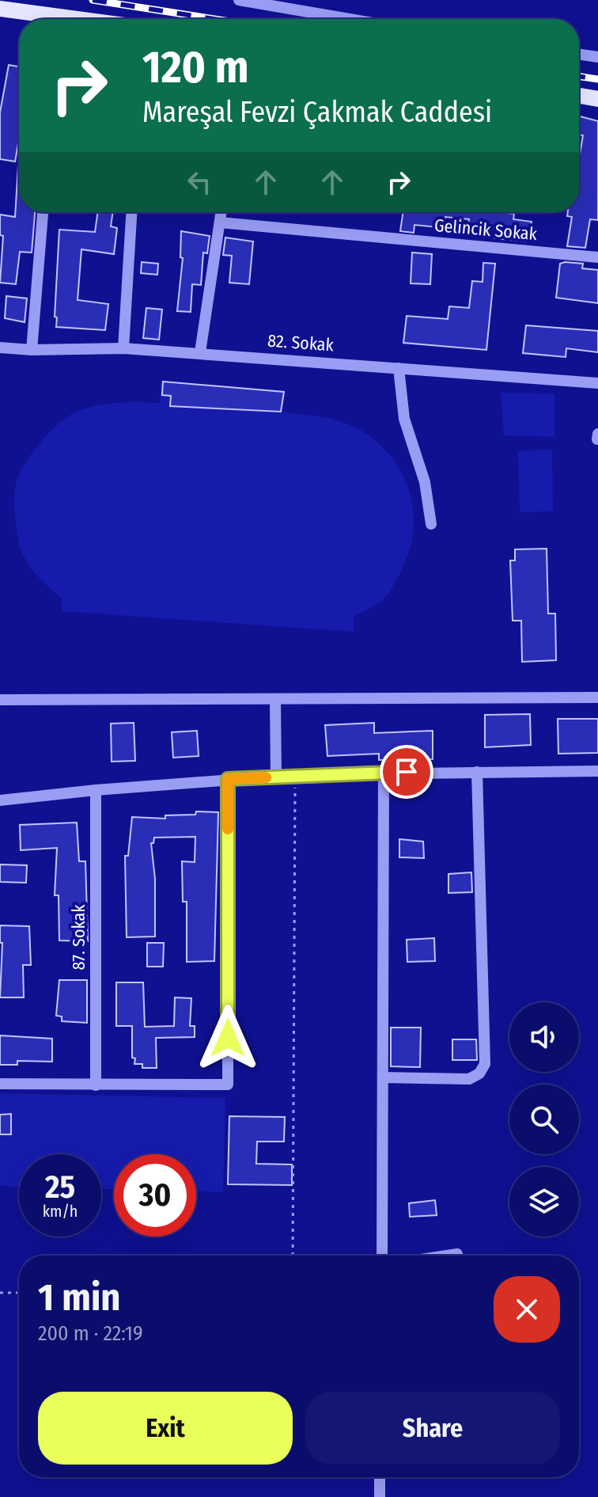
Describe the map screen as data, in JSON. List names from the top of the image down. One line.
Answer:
{"streets":{"street":["Gelincik Sokak","82. Sokak","87. Sokak"]},"page":{"turn":["120 m","Mareşal Fevzi Çakmak Caddesi"],"speed":"25 km/h","limit":"30","heading":["1 min","200 m · 22:19"],"buttons":["Exit","Share"]}}
